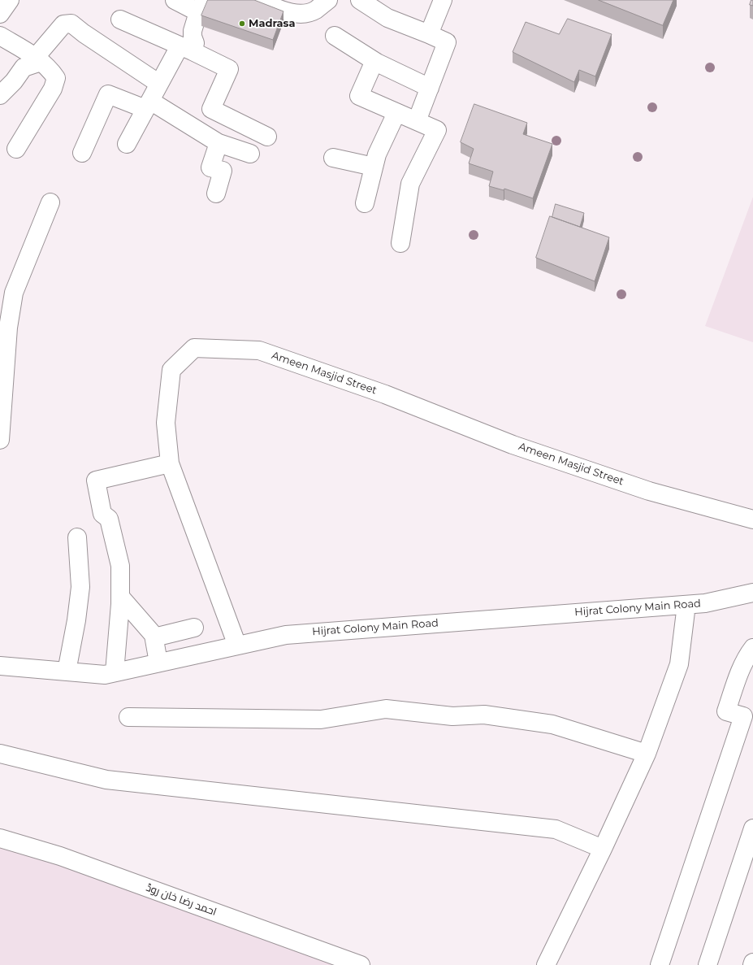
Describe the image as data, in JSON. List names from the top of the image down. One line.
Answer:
{"streets":{"street":["Ameen Masjid Street","Hijrat Colony Main Road","احمد رضا خان روڈ"]},"crossings":[["Ameen Masjid Street","Hijrat Colony Main Road"]],"places":["Madrasa"]}
